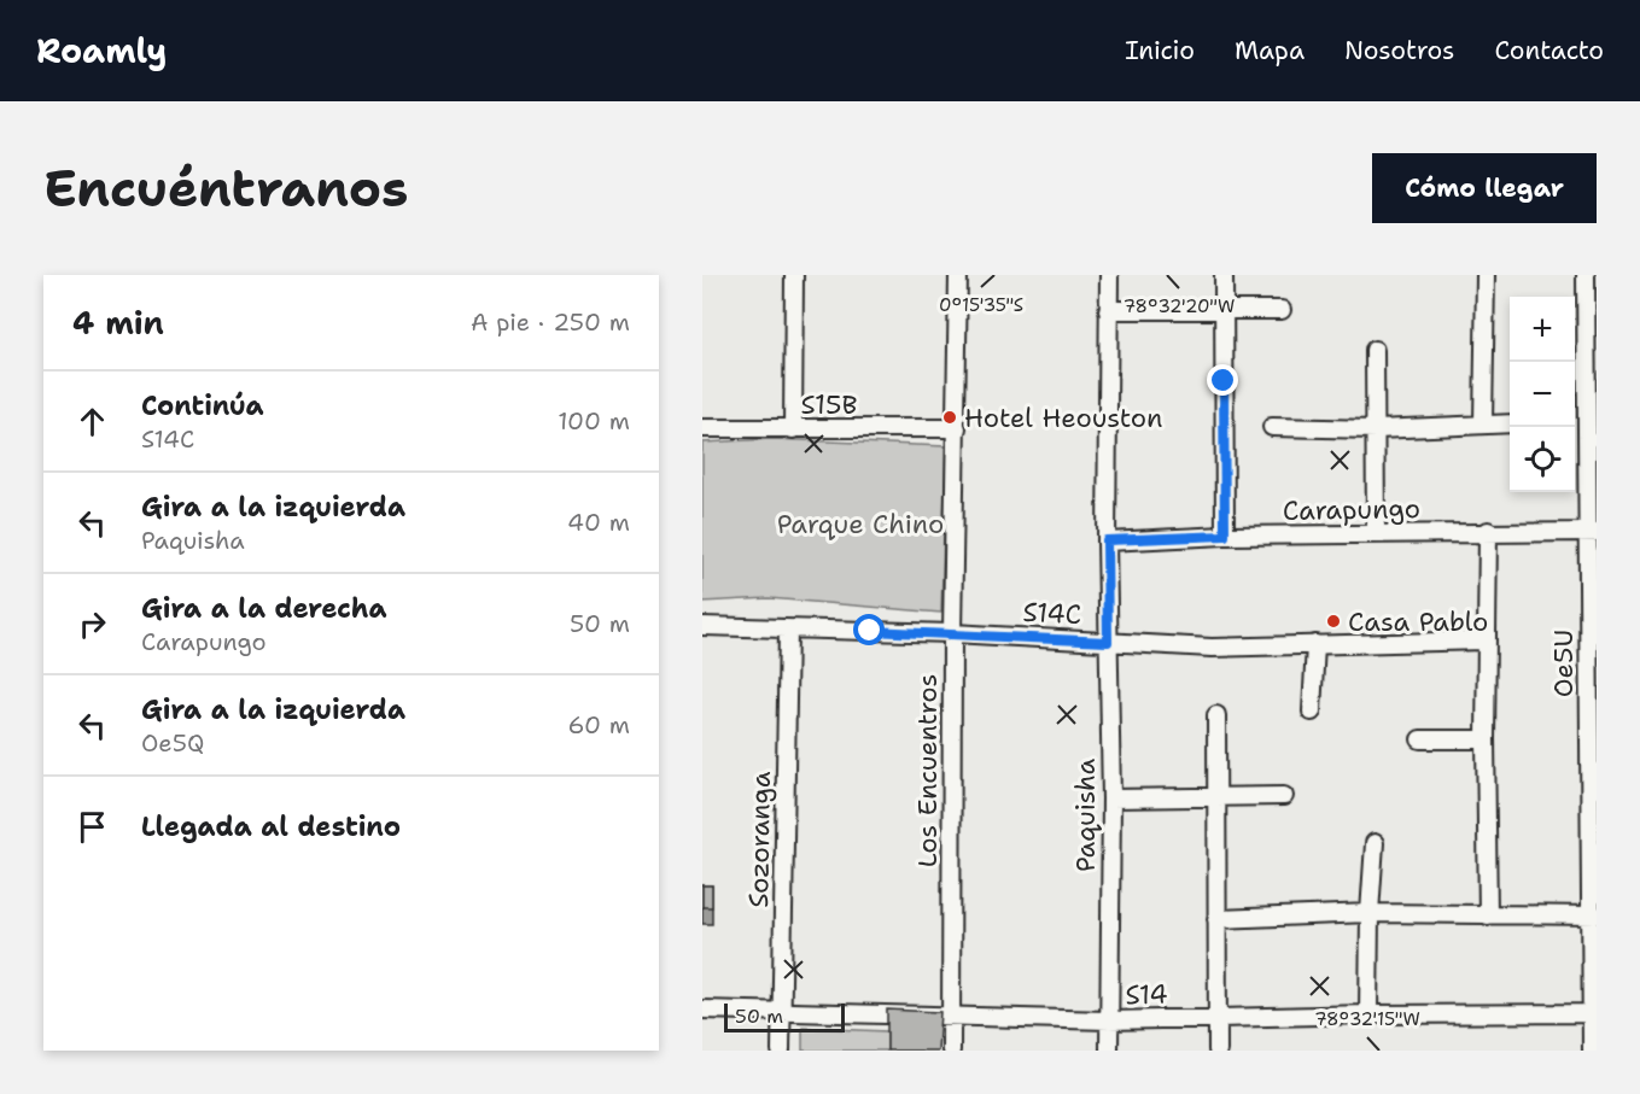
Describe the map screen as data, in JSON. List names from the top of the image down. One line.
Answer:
{"streets":{"street":["S15B","Carapungo","S14C","Oe5U","Los Encuentros","Paquisha","Sozoranga","S14"]},"crossings":[["S15B","Los Encuentros"],["Carapungo","Oe5U"],["Carapungo","Paquisha"],["S14C","Los Encuentros"],["S14C","Paquisha"],["S14C","Sozoranga"],["Oe5U","S14"],["Los Encuentros","S14"],["Paquisha","S14"],["Sozoranga","S14"]],"parks":["Parque Chino"],"places":["Hotel Heouston","Casa Pablo"],"scale_bar":"50 m","page":{"header":"Roamly","nav":["Inicio","Mapa","Nosotros","Contacto"],"buttons":"Cómo llegar","title":"Encuéntranos","heading":["4 min","A pie · 250 m"],"map_buttons":["+","−"],"list":[["Continúa","S14C","100 m"],["Gira a la izquierda","Paquisha","40 m"],["Gira a la derecha","Carapungo","50 m"],["Gira a la izquierda","Oe5Q","60 m"],"Llegada al destino"],"scale":"50 m"},"coordinates":["0°15'35\"S","78°32'20\"W","78°32'15\"W"]}
